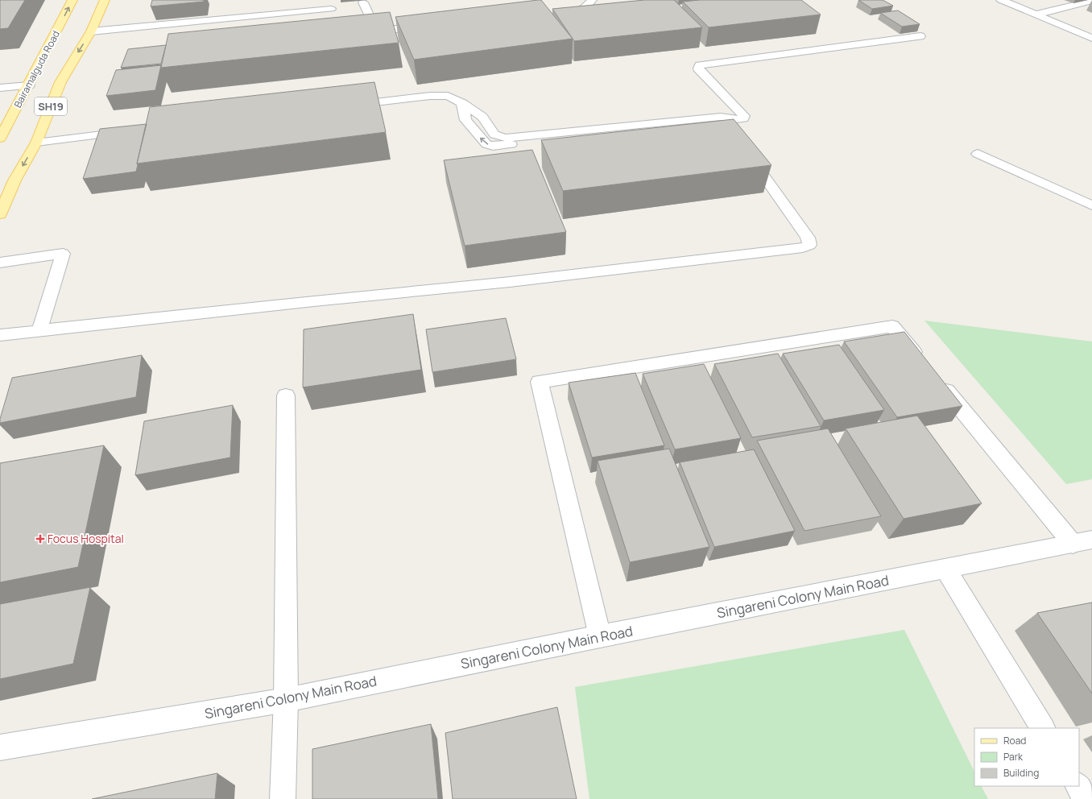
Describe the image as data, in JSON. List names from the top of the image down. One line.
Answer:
{"streets":{"main road":["Bairamalguda Road","SH19"],"street":["Singareni Colony Main Road"]},"places":{"health":["Focus Hospital"]},"legend":["Road","Park","Building"]}
